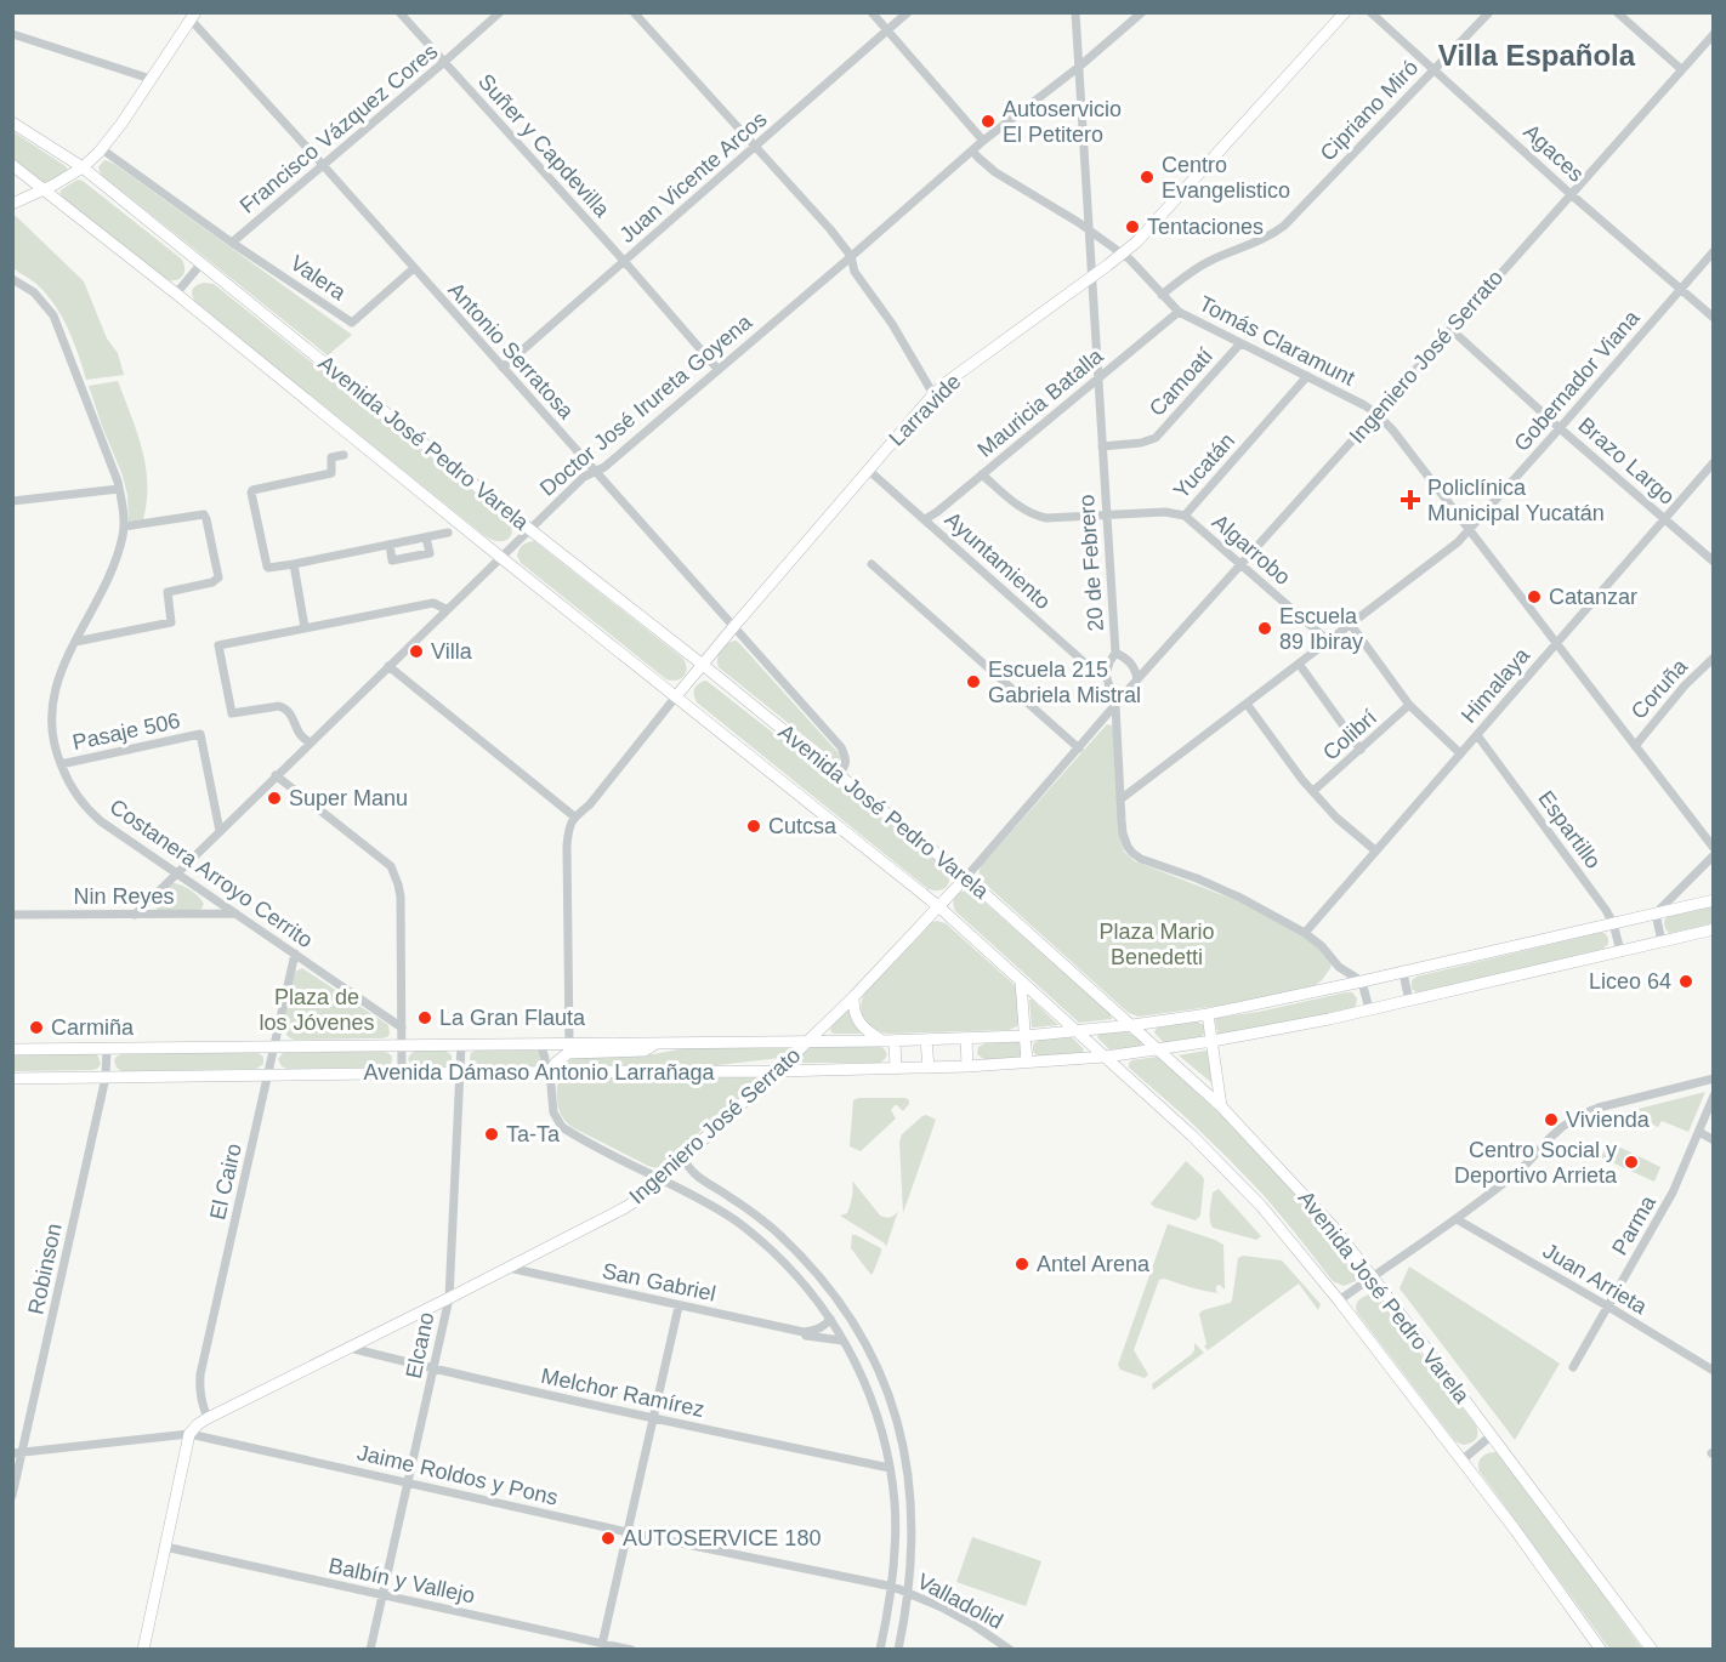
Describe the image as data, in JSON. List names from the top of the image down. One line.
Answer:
{"streets":{"street":["Cipriano Miró","Francisco Vázquez Cores","Suñer y Capdevilla","Agaces","Juan Vicente Arcos","Valera","Tomás Claramunt","Antonio Serratosa","Ingeniero José Serrato","Gobernador Viana","Camoatí","Mauricia Batalla","Doctor José Irureta Goyena","Larravide","Avenida José Pedro Varela","Brazo Largo","Yucatán","Algarrobo","Ayuntamiento","20 de Febrero","Himalaya","Coruña","Pasaje 506","Colibrí","Espartillo","Costanera Arroyo Cerrito","Nin Reyes","Avenida Dámaso Antonio Larrañaga","El Cairo","Parma","Robinson","Juan Arrieta","San Gabriel","Elcano","Melchor Ramírez","Jaime Roldos y Pons","Balbín y Vallejo","Valladolid"]},"crossings":[["Cipriano Miró","Agaces"],["Cipriano Miró","Tomás Claramunt"],["Francisco Vázquez Cores","Suñer y Capdevilla"],["Francisco Vázquez Cores","Valera"],["Francisco Vázquez Cores","Antonio Serratosa"],["Suñer y Capdevilla","Juan Vicente Arcos"],["Suñer y Capdevilla","Doctor José Irureta Goyena"],["Agaces","Ingeniero José Serrato"],["Agaces","Gobernador Viana"],["Juan Vicente Arcos","Antonio Serratosa"],["Valera","Antonio Serratosa"],["Tomás Claramunt","Ingeniero José Serrato"],["Tomás Claramunt","Gobernador Viana"],["Tomás Claramunt","Camoatí"],["Tomás Claramunt","Mauricia Batalla"],["Tomás Claramunt","Doctor José Irureta Goyena"],["Tomás Claramunt","Larravide"],["Tomás Claramunt","Yucatán"],["Tomás Claramunt","20 de Febrero"],["Tomás Claramunt","Himalaya"],["Tomás Claramunt","Coruña"],["Antonio Serratosa","Doctor José Irureta Goyena"],["Antonio Serratosa","Larravide"],["Antonio Serratosa","Avenida José Pedro Varela"],["Ingeniero José Serrato","Avenida José Pedro Varela"],["Ingeniero José Serrato","Brazo Largo"],["Ingeniero José Serrato","Algarrobo"],["Ingeniero José Serrato","Avenida Dámaso Antonio Larrañaga"],["Ingeniero José Serrato","El Cairo"],["Ingeniero José Serrato","San Gabriel"],["Ingeniero José Serrato","Elcano"],["Ingeniero José Serrato","Melchor Ramírez"],["Ingeniero José Serrato","Jaime Roldos y Pons"],["Gobernador Viana","Brazo Largo"],["Gobernador Viana","Algarrobo"],["Camoatí","20 de Febrero"],["Mauricia Batalla","Yucatán"],["Mauricia Batalla","Ayuntamiento"],["Mauricia Batalla","20 de Febrero"],["Doctor José Irureta Goyena","Avenida José Pedro Varela"],["Doctor José Irureta Goyena","20 de Febrero"],["Doctor José Irureta Goyena","Pasaje 506"],["Doctor José Irureta Goyena","Costanera Arroyo Cerrito"],["Doctor José Irureta Goyena","Nin Reyes"],["Larravide","Avenida José Pedro Varela"],["Larravide","Ayuntamiento"],["Larravide","20 de Febrero"],["Avenida José Pedro Varela","Avenida Dámaso Antonio Larrañaga"],["Brazo Largo","Himalaya"],["Yucatán","Algarrobo"],["Yucatán","20 de Febrero"],["Ayuntamiento","20 de Febrero"],["Himalaya","Espartillo"],["Pasaje 506","Costanera Arroyo Cerrito"],["Espartillo","Avenida Dámaso Antonio Larrañaga"],["Costanera Arroyo Cerrito","Nin Reyes"],["Costanera Arroyo Cerrito","El Cairo"],["Avenida Dámaso Antonio Larrañaga","El Cairo"],["Avenida Dámaso Antonio Larrañaga","Robinson"],["Avenida Dámaso Antonio Larrañaga","Elcano"],["Parma","Juan Arrieta"],["Robinson","Jaime Roldos y Pons"],["Elcano","Melchor Ramírez"],["Elcano","Jaime Roldos y Pons"],["Elcano","Balbín y Vallejo"],["Jaime Roldos y Pons","Valladolid"]],"districts":["Villa Española"],"parks":["Plaza Mario Benedetti","Plaza de los Jóvenes"],"places":{"other":["Autoservicio El Petitero","Centro Evangelistico","Tentaciones","Catanzar","Escuela 89 Ibiray","Villa","Escuela 215 Gabriela Mistral","Super Manu","Cutcsa","Liceo 64","La Gran Flauta","Carmiña","Vivienda","Ta-Ta","Centro Social y Deportivo Arrieta","Antel Arena","AUTOSERVICE 180"],"health":["Policlínica Municipal Yucatán"]}}
